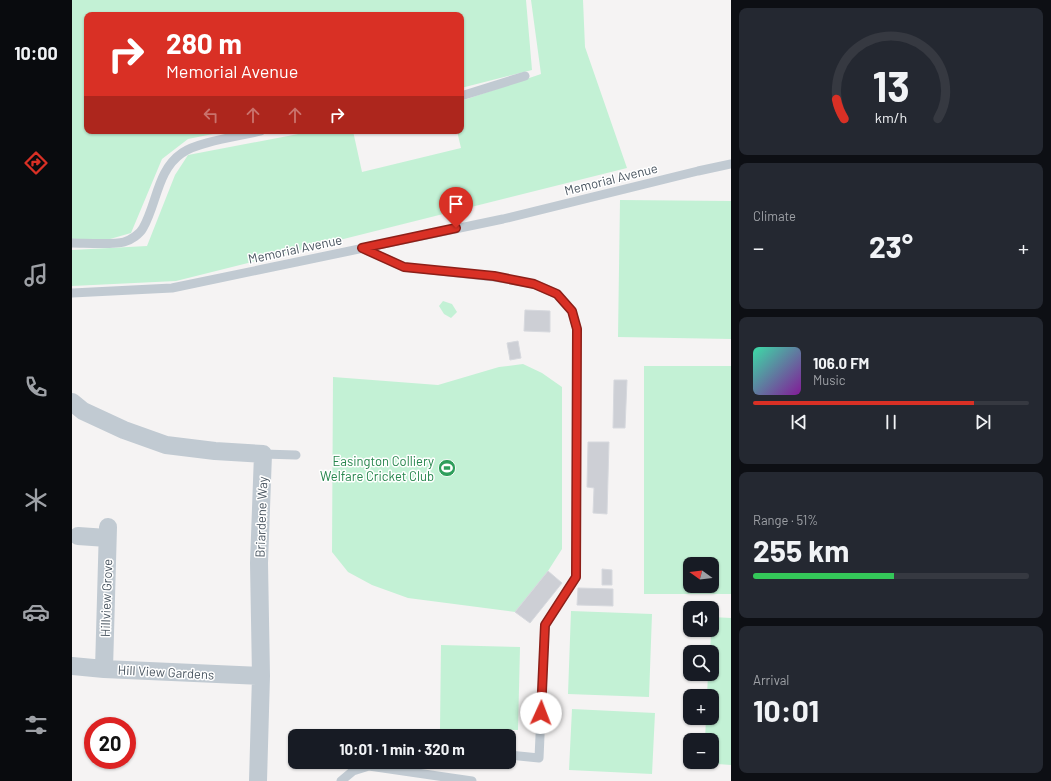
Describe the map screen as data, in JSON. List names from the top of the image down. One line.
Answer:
{"streets":{"street":["Briardene Way","Hillview Grove","Hill View Gardens"],"lane":["Memorial Avenue"]},"crossings":[["Briardene Way","Hill View Gardens"],["Hillview Grove","Hill View Gardens"]],"places":{"sports":["Easington Colliery Welfare Cricket Club"]},"north":"left","page":{"tabs":"10:00","turn":["280 m","Memorial Avenue"],"tile":["Climate",["Range · 51%","255 km"],["Arrival","10:01"]],"heat":["−","23°","+"],"song":["106.0 FM","Music"],"map_buttons":["+","−"],"limit":"20","trip":"10:01 · 1 min · 320 m","gauge":["13","km/h"]}}
